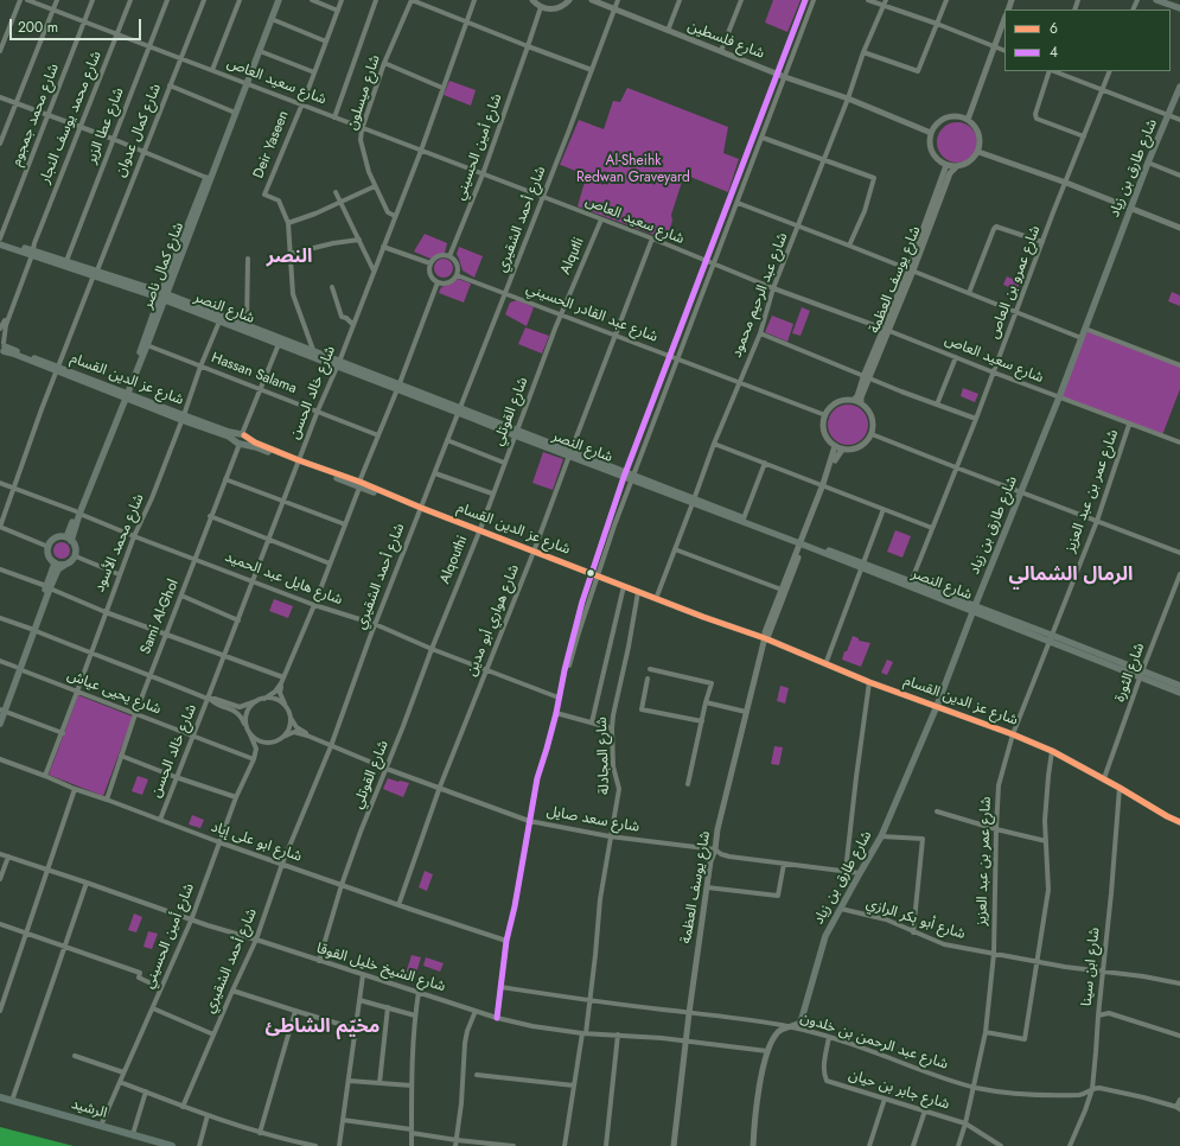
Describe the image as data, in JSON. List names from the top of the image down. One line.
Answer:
{"streets":{"main road":["شارع طارق بن زياد","شارع كمال ناصر","شارع النصر","شارع عز الدين القسام","الرشيد"],"street":["شارع فلسطين","شارع سعيد العاص","شارع ميسلون","شارع محمد جمجوم","شارع محمد يوسف النجار","شارع عطا الزير","شارع كمال عدوان","Deir Yaseen","شارع أمين الحسيني","شارع أحمد الشقيري","Alqutli","شارع يوسف العظمة","شارع عمرو بن العاص","شارع عبد الرحيم محمود","شارع عبد القادر الحسيني","Hassan Salama","شارع خالد الحسن","شارع القوتلي","شارع عمر بن عبد العزيز","شارع محمد الأسود","Alqouthi","شارع هايل عبد الحميد","Sami Al-Ghol","شارع هواري أبو مدين","شارع الثورة","شارع يحيى عياش","شارع المجادلة","شارع سعد صايل","شارع ابو على إياد","شارع أبو بكر الرازي","شارع ابن سينا","شارع الشيخ خليل القوقا","شارع عبد الرحمن بن خلدون","شارع جابر بن حيان"]},"crossings":[["شارع فلسطين","شارع أحمد الشقيري"],["شارع فلسطين","شارع يوسف العظمة"],["شارع فلسطين","شارع عبد الرحيم محمود"],["شارع سعيد العاص","شارع ميسلون"],["شارع سعيد العاص","شارع محمد جمجوم"],["شارع سعيد العاص","شارع محمد يوسف النجار"],["شارع سعيد العاص","شارع عطا الزير"],["شارع سعيد العاص","شارع كمال عدوان"],["شارع سعيد العاص","Deir Yaseen"],["شارع سعيد العاص","شارع أمين الحسيني"],["شارع سعيد العاص","شارع طارق بن زياد"],["شارع سعيد العاص","شارع أحمد الشقيري"],["شارع سعيد العاص","Alqutli"],["شارع سعيد العاص","شارع كمال ناصر"],["شارع سعيد العاص","شارع يوسف العظمة"],["شارع سعيد العاص","شارع عمرو بن العاص"],["شارع سعيد العاص","شارع عبد الرحيم محمود"],["شارع سعيد العاص","شارع خالد الحسن"],["شارع سعيد العاص","شارع عمر بن عبد العزيز"],["شارع سعيد العاص","شارع هواري أبو مدين"],["شارع ميسلون","شارع خالد الحسن"],["شارع محمد جمجوم","شارع النصر"],["شارع محمد يوسف النجار","شارع النصر"],["شارع محمد يوسف النجار","شارع عز الدين القسام"],["شارع عطا الزير","شارع النصر"],["شارع كمال عدوان","شارع النصر"],["شارع كمال عدوان","شارع عز الدين القسام"],["شارع كمال عدوان","شارع هايل عبد الحميد"],["Deir Yaseen","شارع النصر"],["شارع أمين الحسيني","شارع عبد القادر الحسيني"],["شارع أمين الحسيني","شارع يحيى عياش"],["شارع أمين الحسيني","شارع ابو على إياد"],["شارع أمين الحسيني","شارع الشيخ خليل القوقا"],["شارع أمين الحسيني","الرشيد"],["شارع طارق بن زياد","شارع النصر"],["شارع طارق بن زياد","شارع عز الدين القسام"],["شارع طارق بن زياد","شارع سعد صايل"],["شارع طارق بن زياد","شارع أبو بكر الرازي"],["شارع أحمد الشقيري","شارع النصر"],["شارع أحمد الشقيري","شارع عبد القادر الحسيني"],["شارع أحمد الشقيري","شارع عز الدين القسام"],["شارع أحمد الشقيري","شارع هايل عبد الحميد"],["شارع أحمد الشقيري","شارع سعد صايل"],["شارع أحمد الشقيري","شارع ابو على إياد"],["شارع أحمد الشقيري","شارع الشيخ خليل القوقا"],["Alqutli","شارع عبد القادر الحسيني"],["Alqutli","شارع القوتلي"],["شارع كمال ناصر","شارع النصر"],["شارع كمال ناصر","Hassan Salama"],["شارع كمال ناصر","شارع عز الدين القسام"],["شارع كمال ناصر","شارع هايل عبد الحميد"],["شارع يوسف العظمة","شارع النصر"],["شارع يوسف العظمة","شارع عبد القادر الحسيني"],["شارع يوسف العظمة","شارع عز الدين القسام"],["شارع يوسف العظمة","شارع سعد صايل"],["شارع يوسف العظمة","شارع الشيخ خليل القوقا"],["شارع يوسف العظمة","شارع عبد الرحمن بن خلدون"],["شارع عمرو بن العاص","شارع النصر"],["شارع عبد الرحيم محمود","شارع النصر"],["شارع عبد الرحيم محمود","شارع عبد القادر الحسيني"],["شارع عبد الرحيم محمود","شارع عز الدين القسام"],["شارع النصر","شارع خالد الحسن"],["شارع النصر","شارع القوتلي"],["شارع النصر","شارع عمر بن عبد العزيز"],["شارع النصر","شارع محمد الأسود"],["شارع النصر","شارع هواري أبو مدين"],["شارع النصر","شارع الثورة"],["شارع عبد القادر الحسيني","شارع هواري أبو مدين"],["Hassan Salama","شارع خالد الحسن"],["Hassan Salama","شارع محمد الأسود"],["شارع عز الدين القسام","شارع خالد الحسن"],["شارع عز الدين القسام","شارع القوتلي"],["شارع عز الدين القسام","شارع عمر بن عبد العزيز"],["شارع عز الدين القسام","شارع محمد الأسود"],["شارع عز الدين القسام","Alqouthi"],["شارع عز الدين القسام","Sami Al-Ghol"],["شارع عز الدين القسام","شارع هواري أبو مدين"],["شارع عز الدين القسام","شارع الثورة"],["شارع عز الدين القسام","شارع المجادلة"],["شارع عز الدين القسام","شارع ابن سينا"],["شارع خالد الحسن","شارع هايل عبد الحميد"],["شارع خالد الحسن","شارع يحيى عياش"],["شارع خالد الحسن","شارع ابو على إياد"],["شارع القوتلي","Alqouthi"],["شارع القوتلي","شارع هايل عبد الحميد"],["شارع القوتلي","شارع سعد صايل"],["شارع القوتلي","شارع ابو على إياد"],["شارع القوتلي","شارع الشيخ خليل القوقا"],["شارع عمر بن عبد العزيز","شارع أبو بكر الرازي"],["شارع عمر بن عبد العزيز","شارع عبد الرحمن بن خلدون"],["شارع عمر بن عبد العزيز","شارع جابر بن حيان"],["شارع محمد الأسود","شارع هايل عبد الحميد"],["شارع محمد الأسود","شارع يحيى عياش"],["شارع محمد الأسود","شارع ابو على إياد"],["شارع هايل عبد الحميد","Sami Al-Ghol"],["شارع هايل عبد الحميد","شارع هواري أبو مدين"],["Sami Al-Ghol","شارع يحيى عياش"],["Sami Al-Ghol","شارع ابو على إياد"],["شارع هواري أبو مدين","شارع سعد صايل"],["شارع هواري أبو مدين","شارع ابو على إياد"],["شارع المجادلة","شارع سعد صايل"],["شارع المجادلة","شارع الشيخ خليل القوقا"],["شارع المجادلة","شارع عبد الرحمن بن خلدون"],["شارع أبو بكر الرازي","شارع ابن سينا"],["شارع ابن سينا","شارع عبد الرحمن بن خلدون"],["شارع عبد الرحمن بن خلدون","شارع جابر بن حيان"]],"districts":["النصر","الرمال الشمالي","مخيّم الشاطئ"],"parks":["Al-Sheihk Redwan Graveyard"],"lines":["transit line 4","transit line 6"],"legend":["6","4"],"scale_bar":"200 m"}
